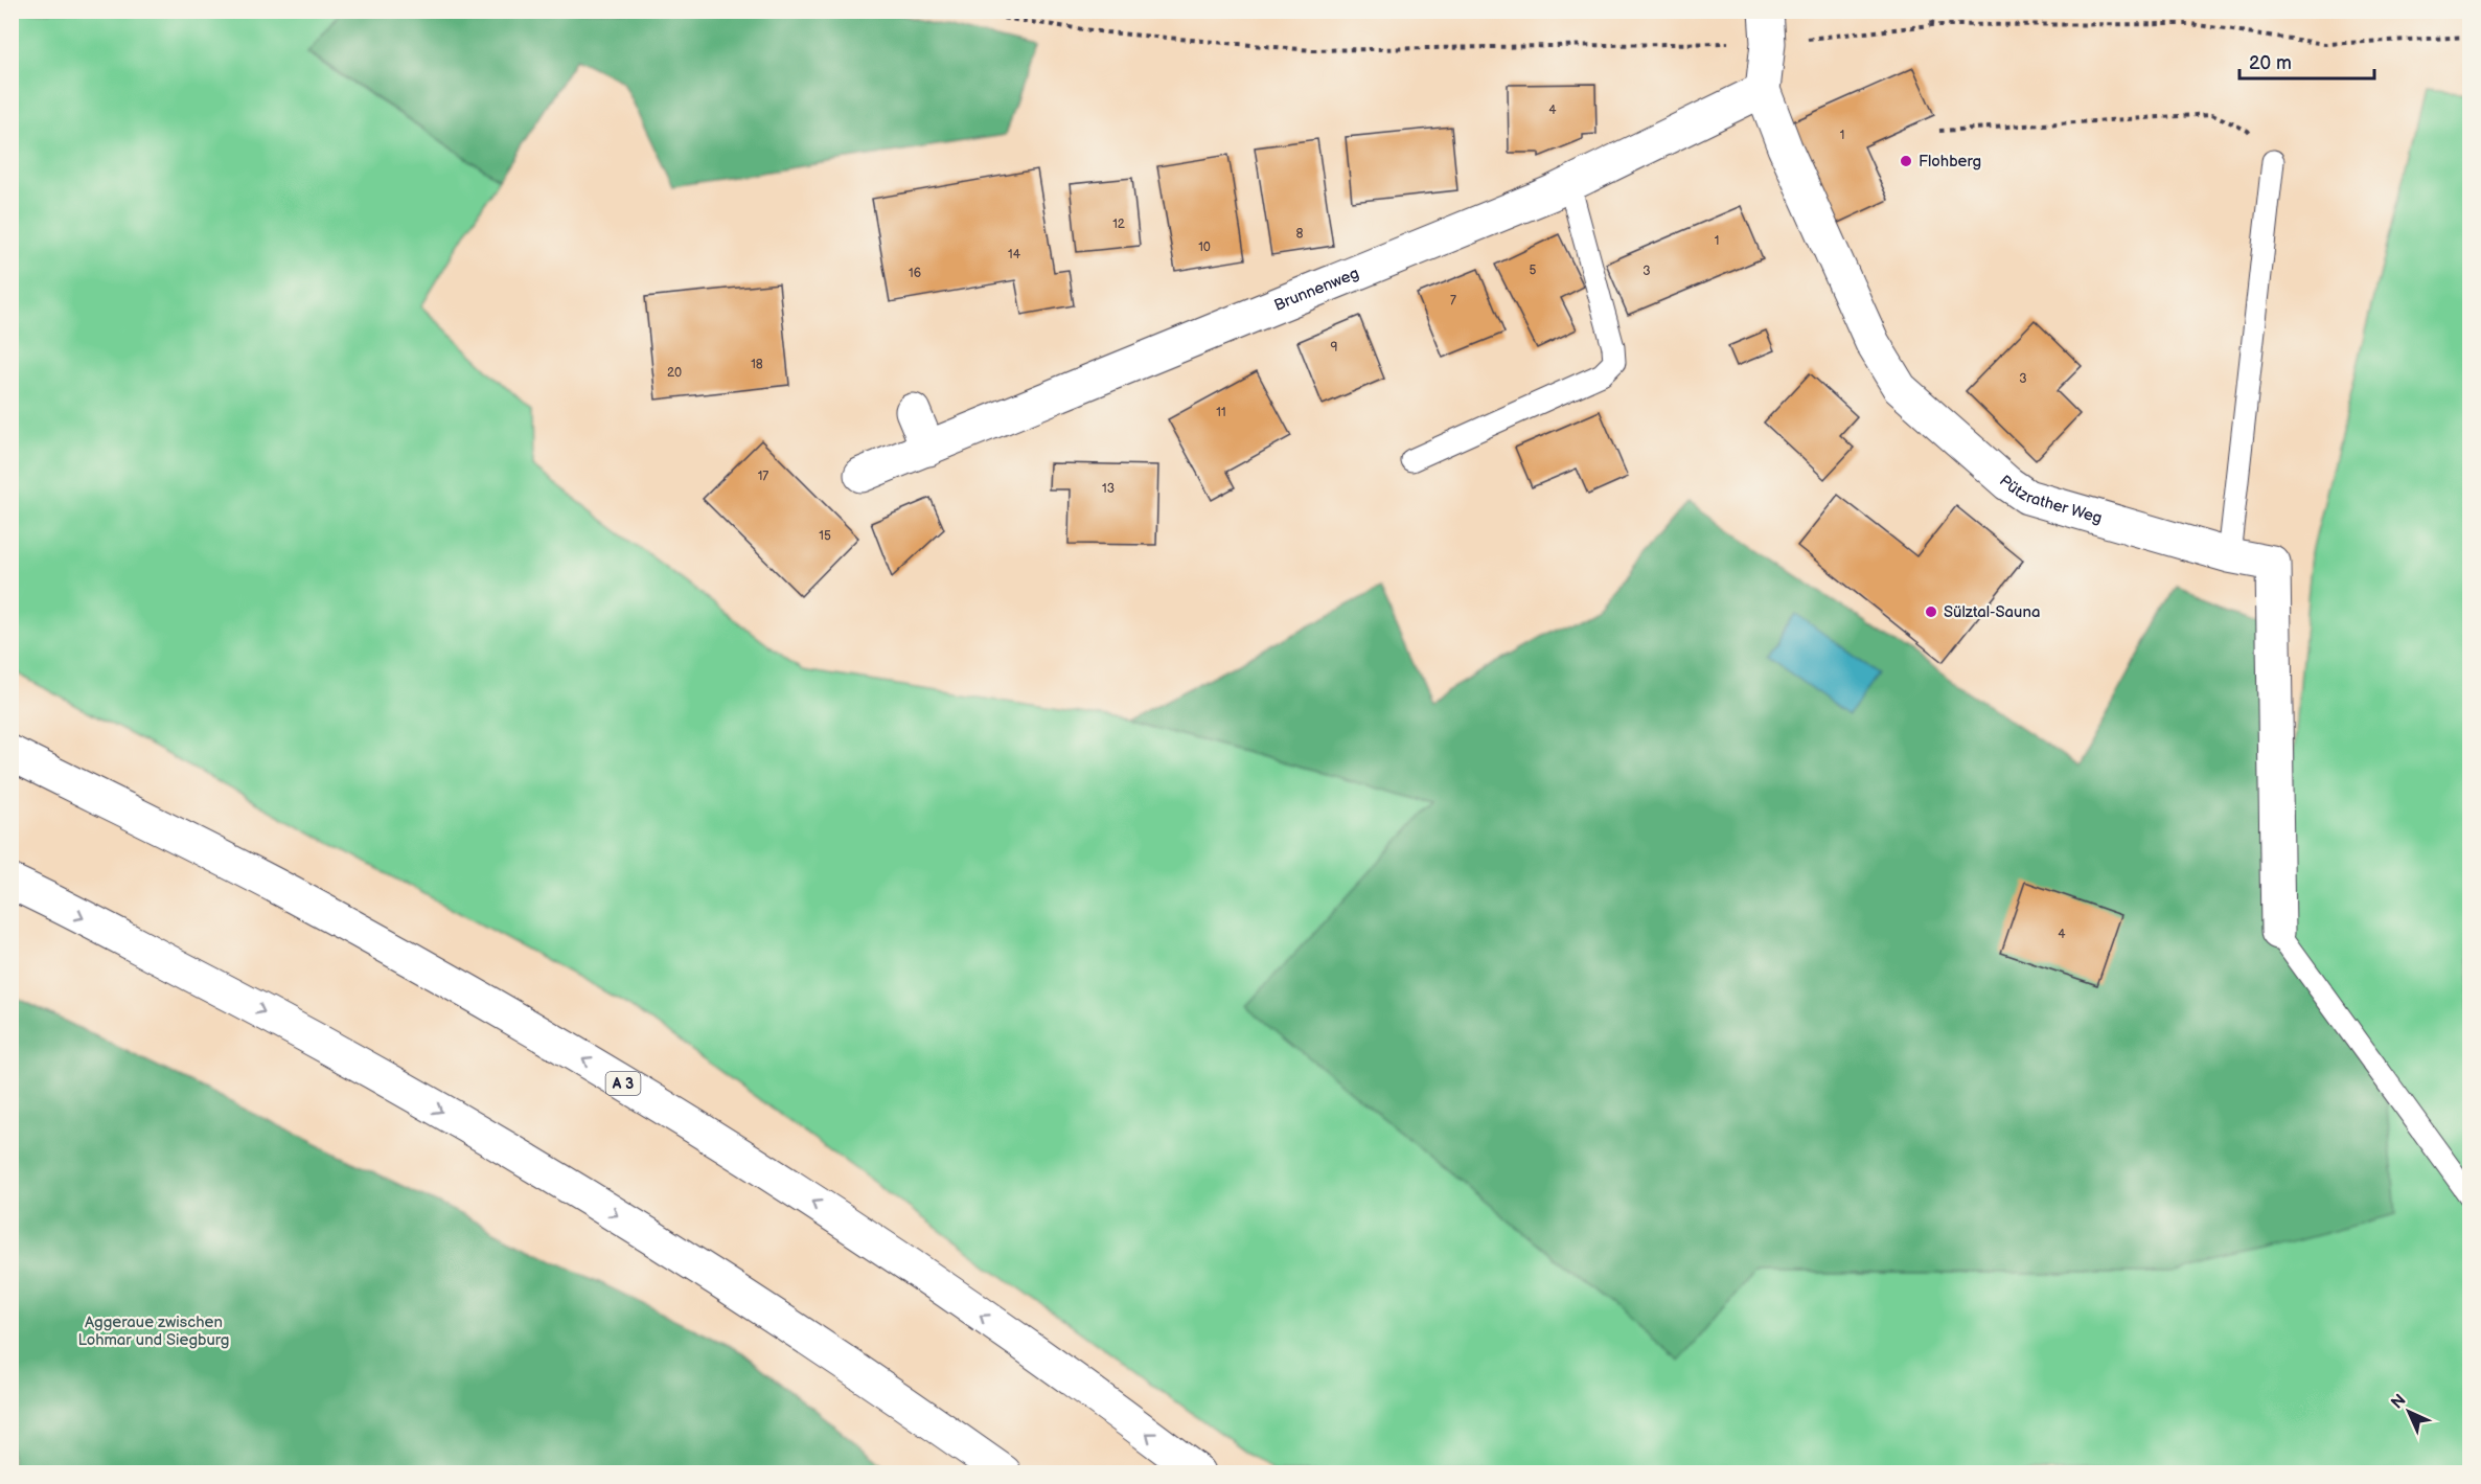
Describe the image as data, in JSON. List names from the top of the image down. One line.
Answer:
{"streets":{"main road":["Brunnenweg","Pützrather Weg","A 3"]},"crossings":[["Brunnenweg","Pützrather Weg"]],"parks":["Aggeraue zwischen Lohmar und Siegburg"],"places":["Flohberg","Sülztal-Sauna"],"house_numbers":["4","1","12","8","1","10","14","5","3","16","7","9","18","20","3","11","17","13","15","4"],"scale_bar":"20 m","north":"top left"}
